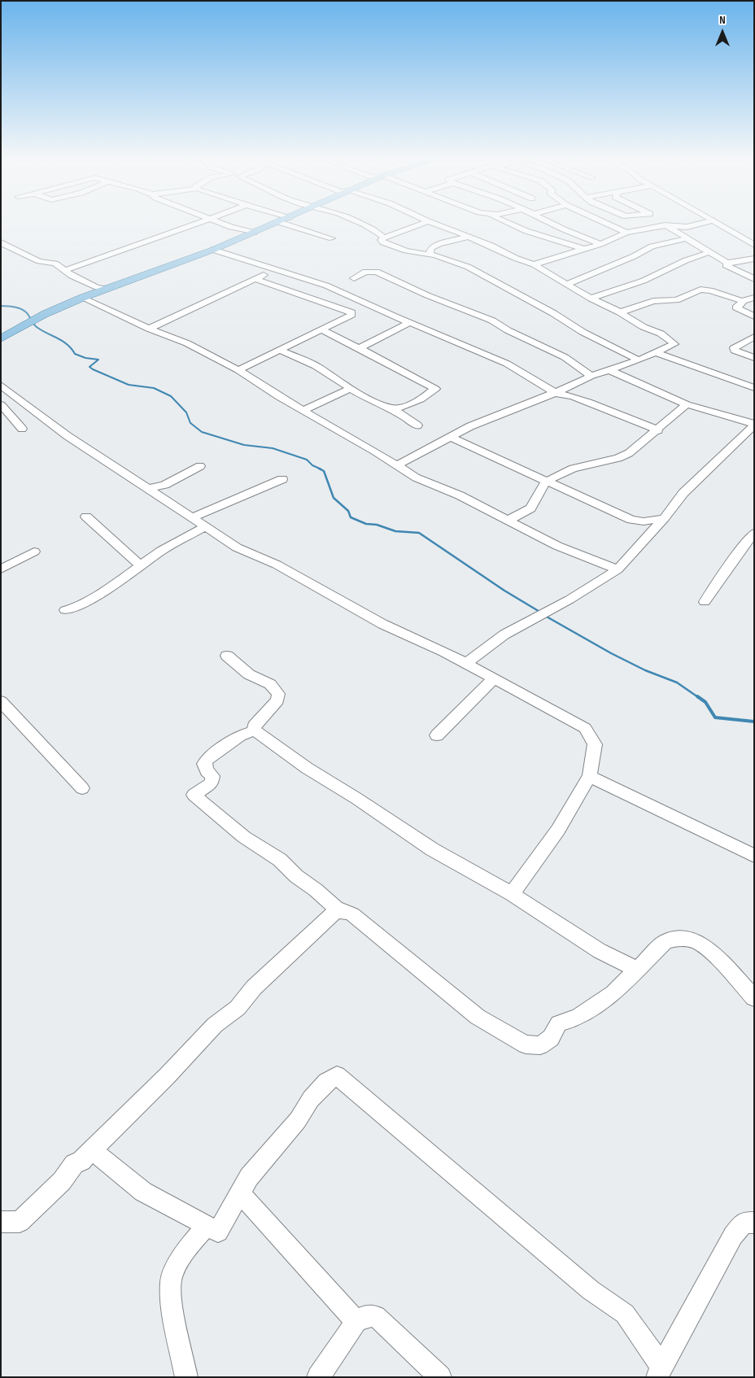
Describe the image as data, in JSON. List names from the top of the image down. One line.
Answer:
{"north":"top"}
